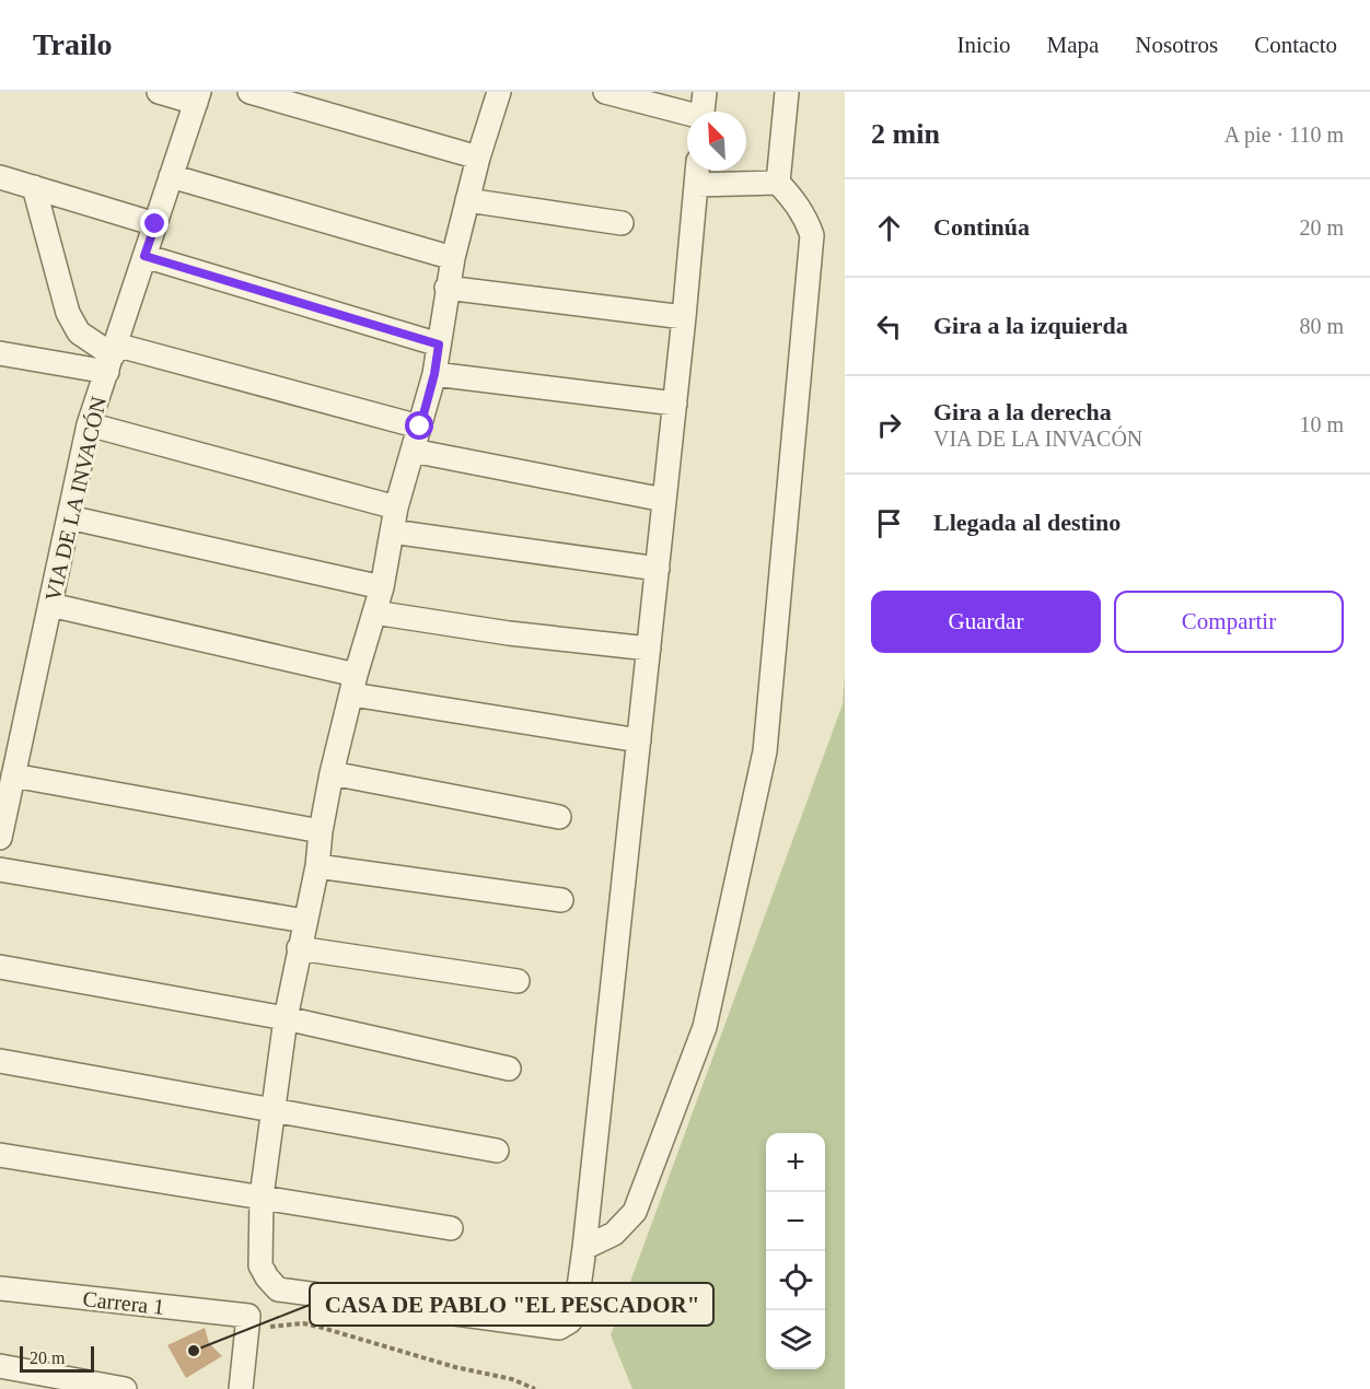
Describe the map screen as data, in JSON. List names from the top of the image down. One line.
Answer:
{"streets":{"street":["VIA DE LA INVACÓN","Carrera 1"]},"places":["CASA DE PABLO \"EL PESCADOR\""],"scale_bar":"20 m","north":"top left","page":{"header":"Trailo","nav":["Inicio","Mapa","Nosotros","Contacto"],"heading":["2 min","A pie · 110 m"],"list":[["Continúa","20 m"],["Gira a la izquierda","80 m"],["Gira a la derecha","VIA DE LA INVACÓN","10 m"],"Llegada al destino"],"buttons":["Guardar","Compartir"],"map_buttons":["+","−"],"scale":"20 m"}}
